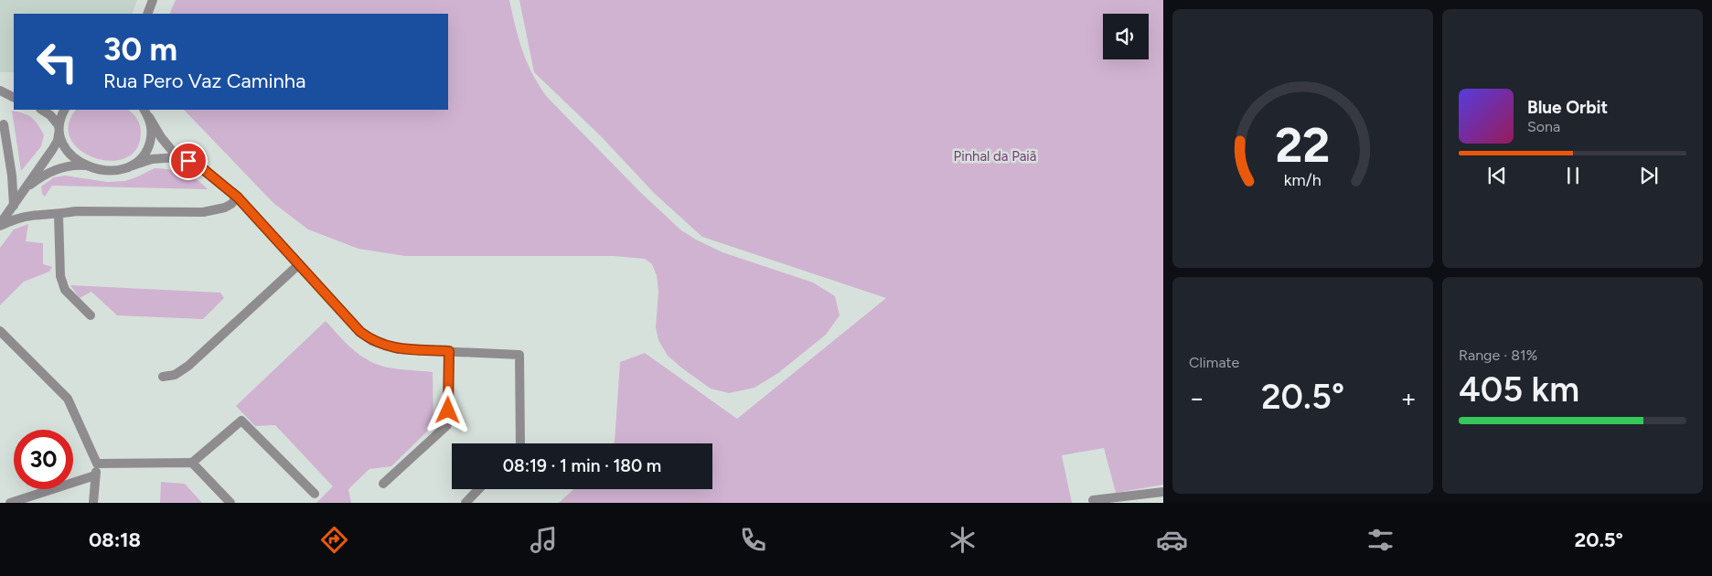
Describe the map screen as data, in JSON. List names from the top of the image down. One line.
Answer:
{"parks":["Pinhal da Paiã"],"page":{"turn":["30 m","Rua Pero Vaz Caminha"],"song":["Blue Orbit","Sona"],"tile":["Climate",["Range · 81%","405 km"]],"heat":["−","20.5°","+"],"limit":"30","trip":"08:19 · 1 min · 180 m","tabs":["08:18","20.5°"],"gauge":["22","km/h"]}}
